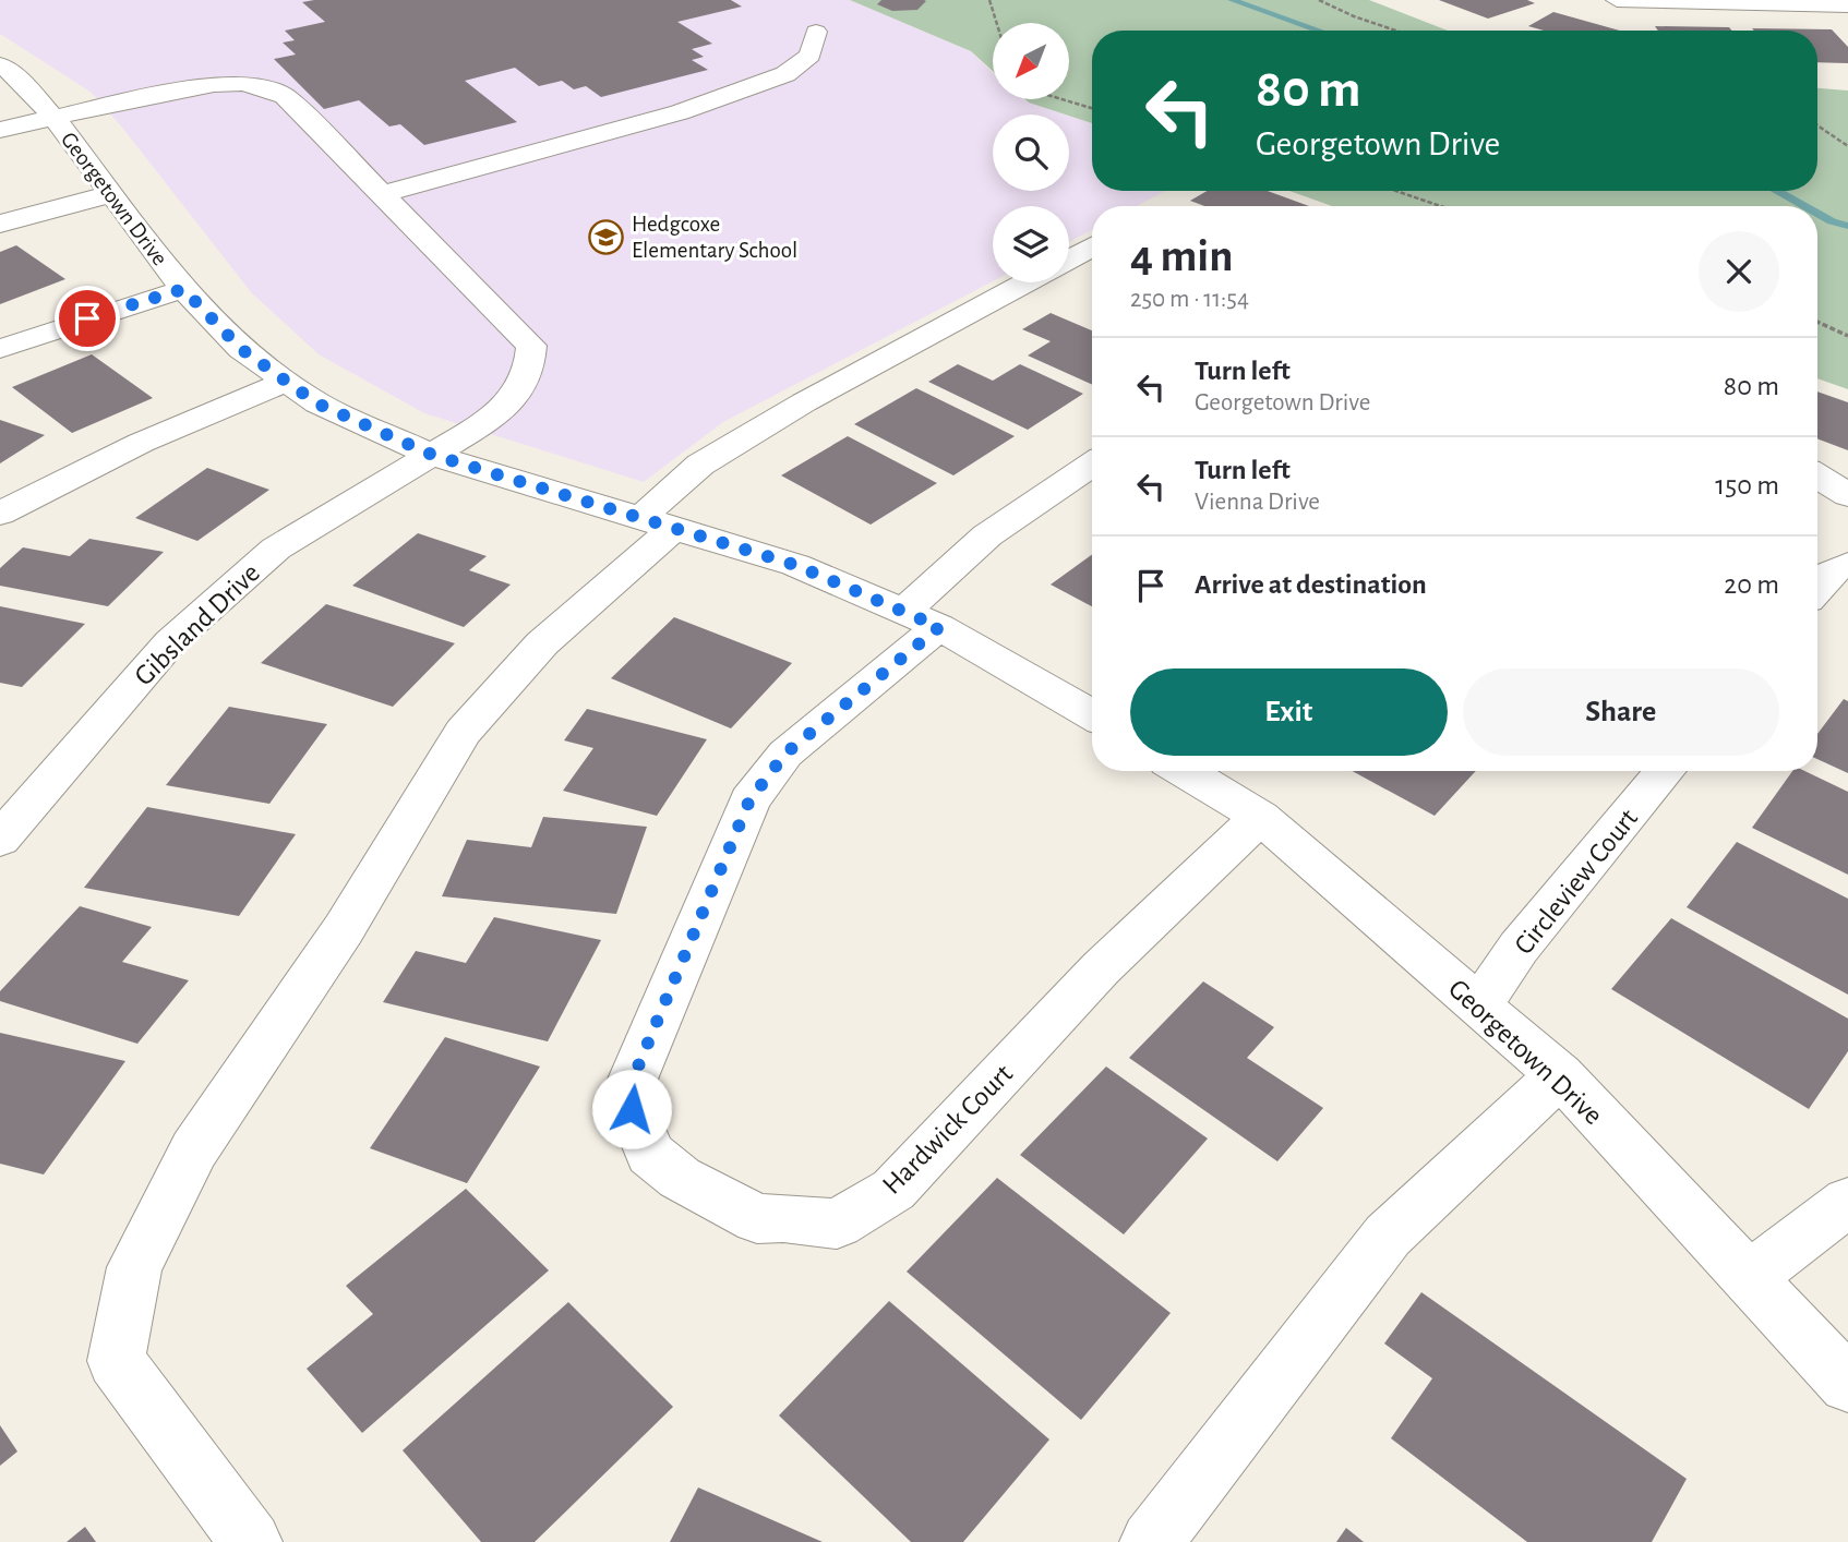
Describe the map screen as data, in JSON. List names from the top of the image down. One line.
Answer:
{"streets":{"street":["Georgetown Drive","Gibsland Drive","Circleview Court","Hardwick Court"]},"crossings":[["Georgetown Drive","Gibsland Drive"],["Georgetown Drive","Circleview Court"],["Georgetown Drive","Hardwick Court"]],"places":{"school or university":["Hedgcoxe Elementary School"]},"north":"bottom left","page":{"turn":["80 m","Georgetown Drive"],"heading":["4 min","250 m · 11:54"],"list":[{"name":"Turn left","note":"Georgetown Drive","value":"80 m"},{"name":"Turn left","note":"Vienna Drive","value":"150 m"},{"name":"Arrive at destination","value":"20 m"}],"buttons":["Exit","Share"]}}
